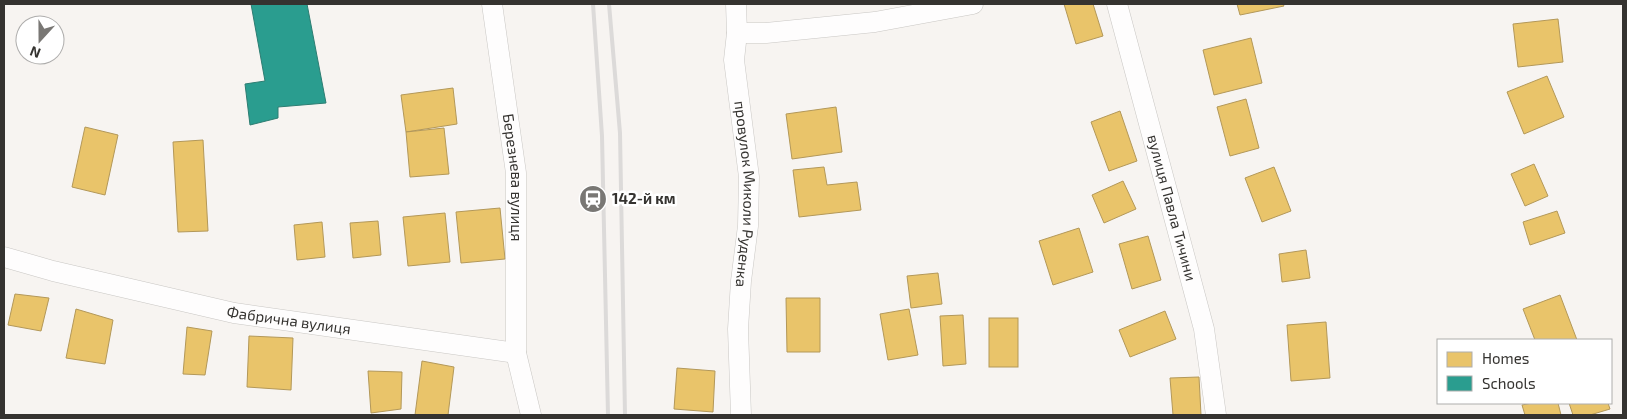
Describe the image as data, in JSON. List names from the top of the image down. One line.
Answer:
{"streets":{"street":["Березнева вулиця","провулок Миколи Руденка","вулиця Павла Тичини","Фабрична вулиця"]},"crossings":[["Березнева вулиця","Фабрична вулиця"]],"places":{"station":["142-й км"]},"legend":["Homes","Schools"],"north":"bottom"}
